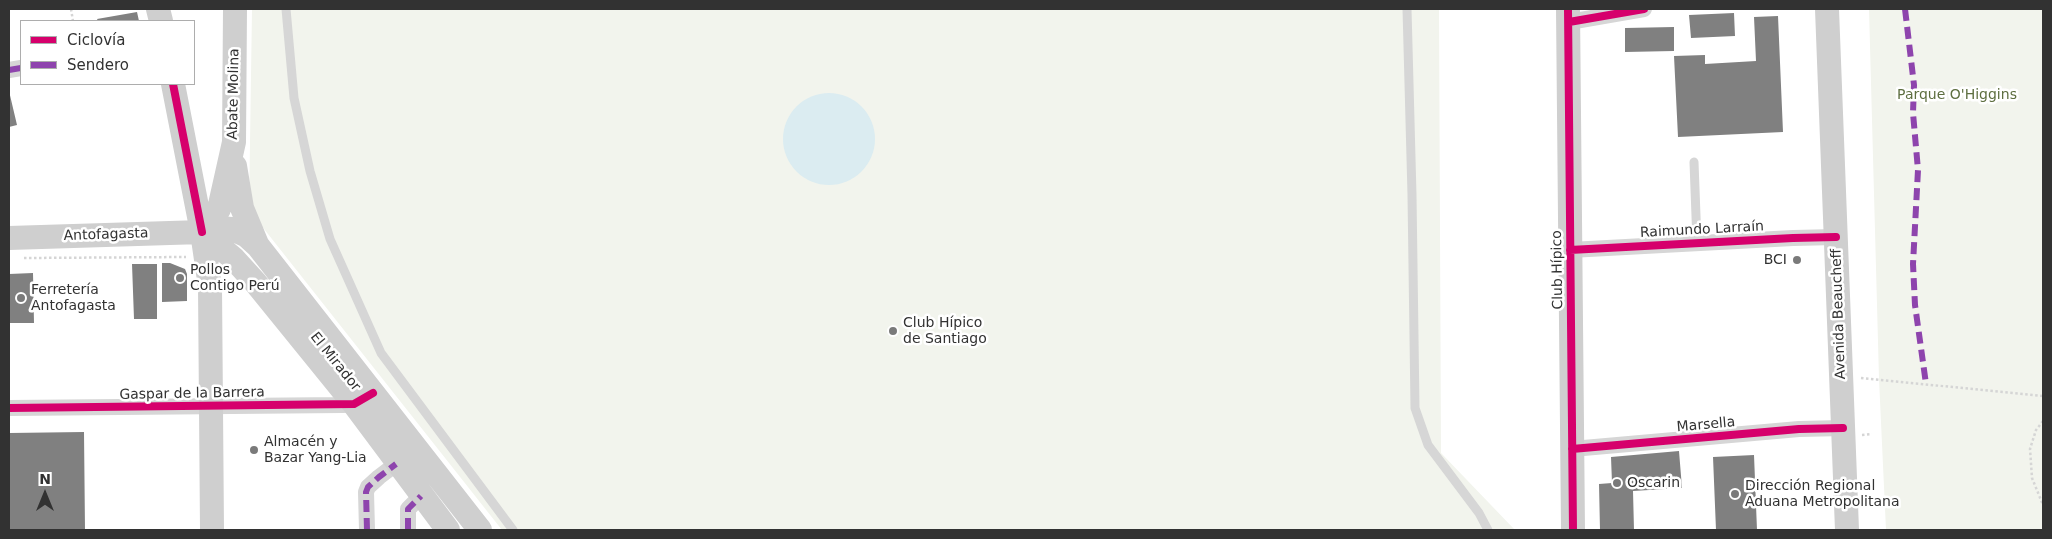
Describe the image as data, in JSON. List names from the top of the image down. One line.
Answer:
{"streets":{"main road":["Abate Molina","Antofagasta","Club Hípico","Avenida Beaucheff","El Mirador"],"street":["Raimundo Larraín","Gaspar de la Barrera","Marsella"]},"crossings":[["Abate Molina","Antofagasta"],["Abate Molina","El Mirador"],["Raimundo Larraín","Club Hípico"],["Raimundo Larraín","Avenida Beaucheff"],["Antofagasta","El Mirador"],["Club Hípico","Marsella"],["Avenida Beaucheff","Marsella"],["El Mirador","Gaspar de la Barrera"]],"parks":["Parque O'Higgins"],"places":["BCI","Pollos Contigo Perú","Ferretería Antofagasta","Club Hípico de Santiago","Almacén y Bazar Yang-Lia","Oscarin","Dirección Regional Aduana Metropolitana"],"legend":["Ciclovía","Sendero"],"north":"top"}
